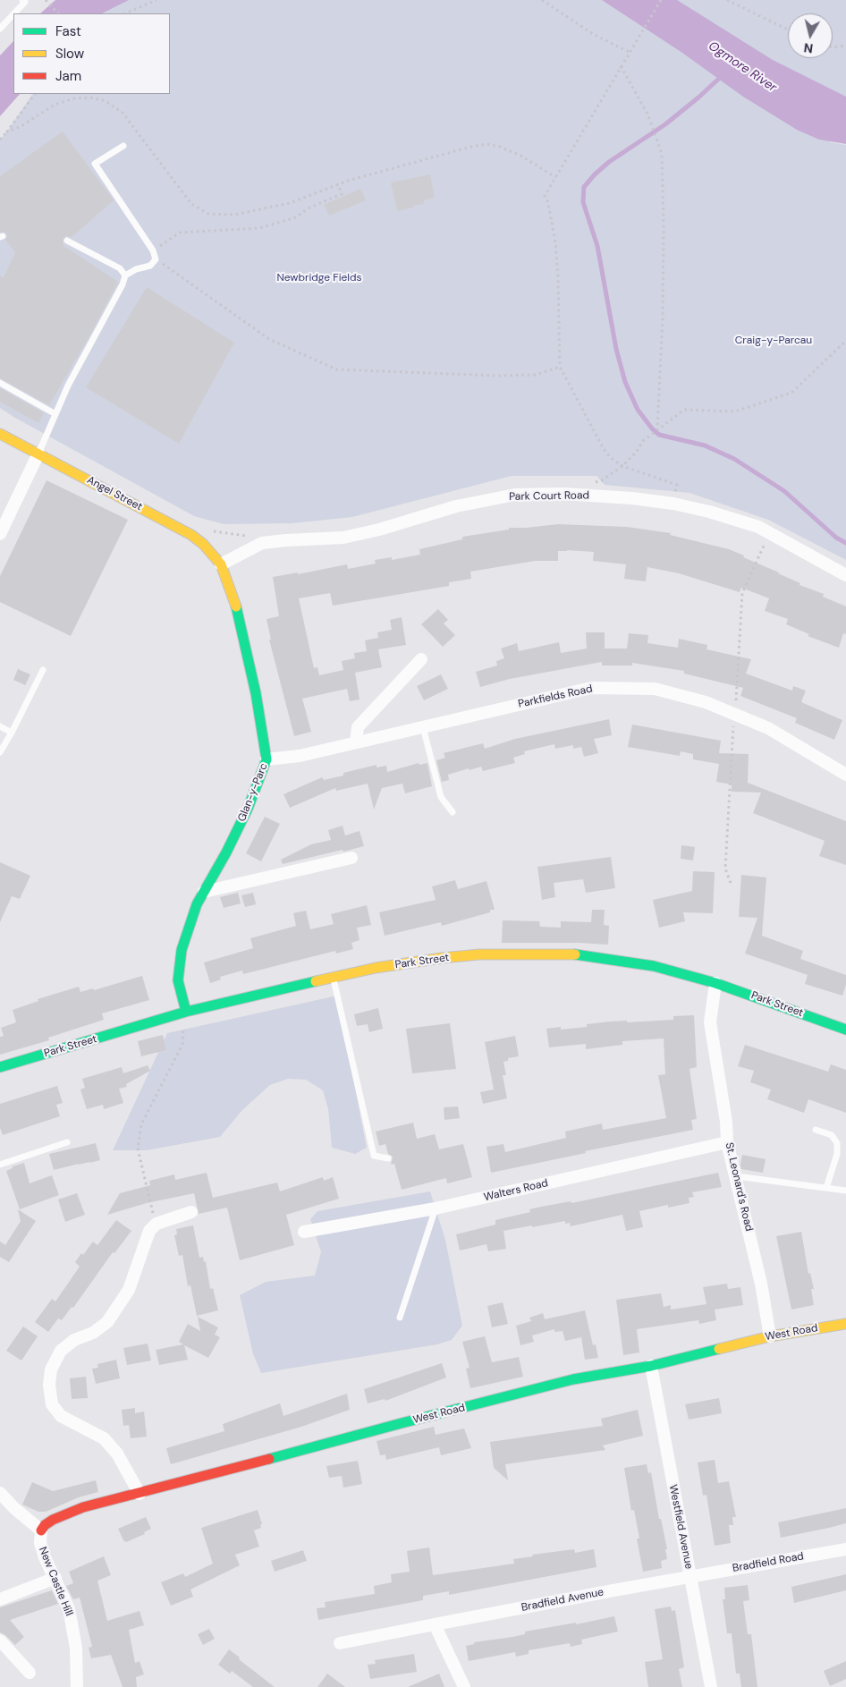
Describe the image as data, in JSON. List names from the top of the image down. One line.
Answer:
{"streets":{"street":["Angel Street","Park Court Road","Parkfields Road","Glan-y-Parc","Park Street","St. Leonard's Road","Walters Road","West Road","Westfield Avenue","Bradfield Road","New Castle Hill","Bradfield Avenue"]},"crossings":[["Angel Street","Park Court Road"],["Angel Street","Glan-y-Parc"],["Park Court Road","Glan-y-Parc"],["Parkfields Road","Glan-y-Parc"],["Glan-y-Parc","Park Street"],["Park Street","St. Leonard's Road"],["St. Leonard's Road","Walters Road"],["St. Leonard's Road","West Road"],["West Road","Westfield Avenue"],["West Road","New Castle Hill"],["Westfield Avenue","Bradfield Road"],["Westfield Avenue","Bradfield Avenue"],["Bradfield Road","Bradfield Avenue"]],"water":["Ogmore River"],"parks":["Newbridge Fields","Craig-y-Parcau"],"legend":["Fast","Slow","Jam"],"north":"bottom"}
